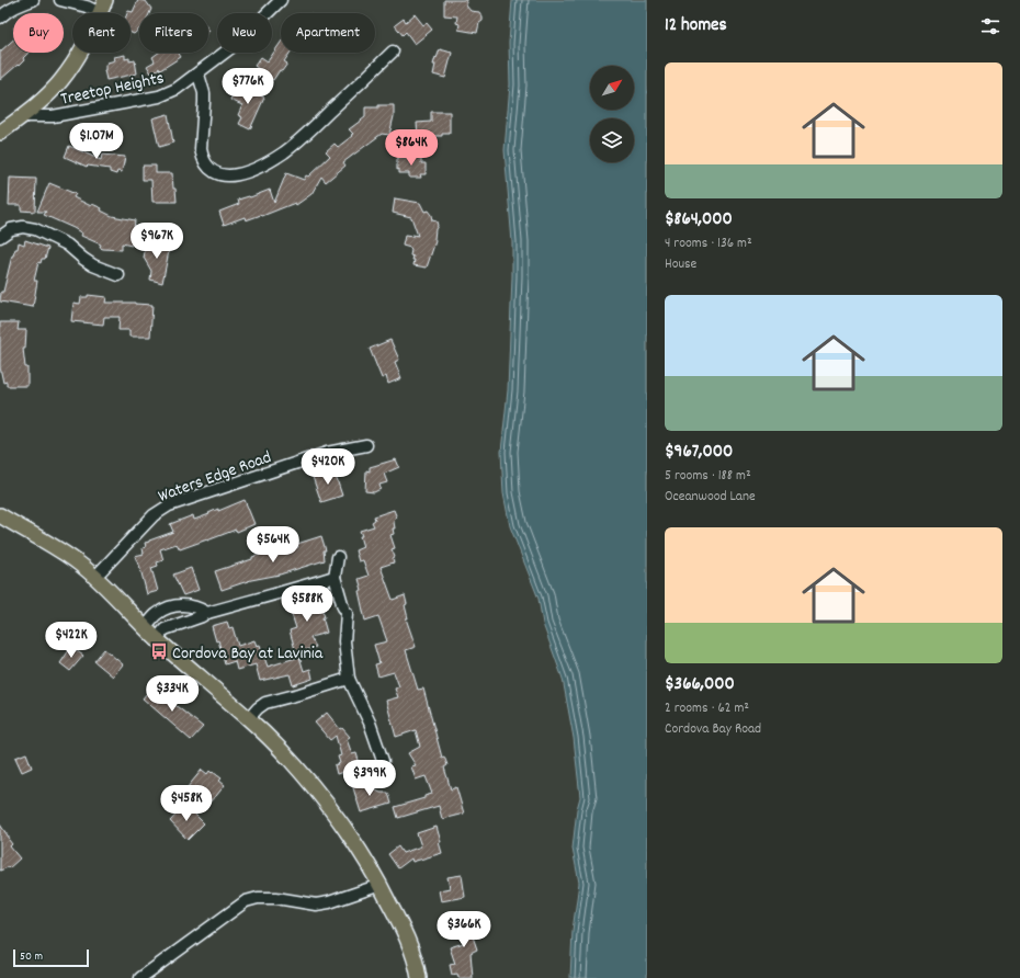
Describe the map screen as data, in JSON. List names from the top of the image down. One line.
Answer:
{"streets":{"street":["Treetop Heights","Waters Edge Road"]},"places":{"bus stop":["Cordova Bay at Lavinia"]},"scale_bar":"50 m","north":"top right","page":{"heading":"12 homes","chip":["Buy","Rent","Filters","New","Apartment"],"list":[{"name":"$864,000","note":"4 rooms · 136 m² · House"},{"name":"$967,000","note":"5 rooms · 188 m² · Oceanwood Lane"},{"name":"$366,000","note":"2 rooms · 62 m² · Cordova Bay Road"}],"price":["$776K","$1.07M","$864K","$967K","$420K","$564K","$588K","$422K","$334K","$399K","$458K","$366K"],"scale":"50 m"}}
